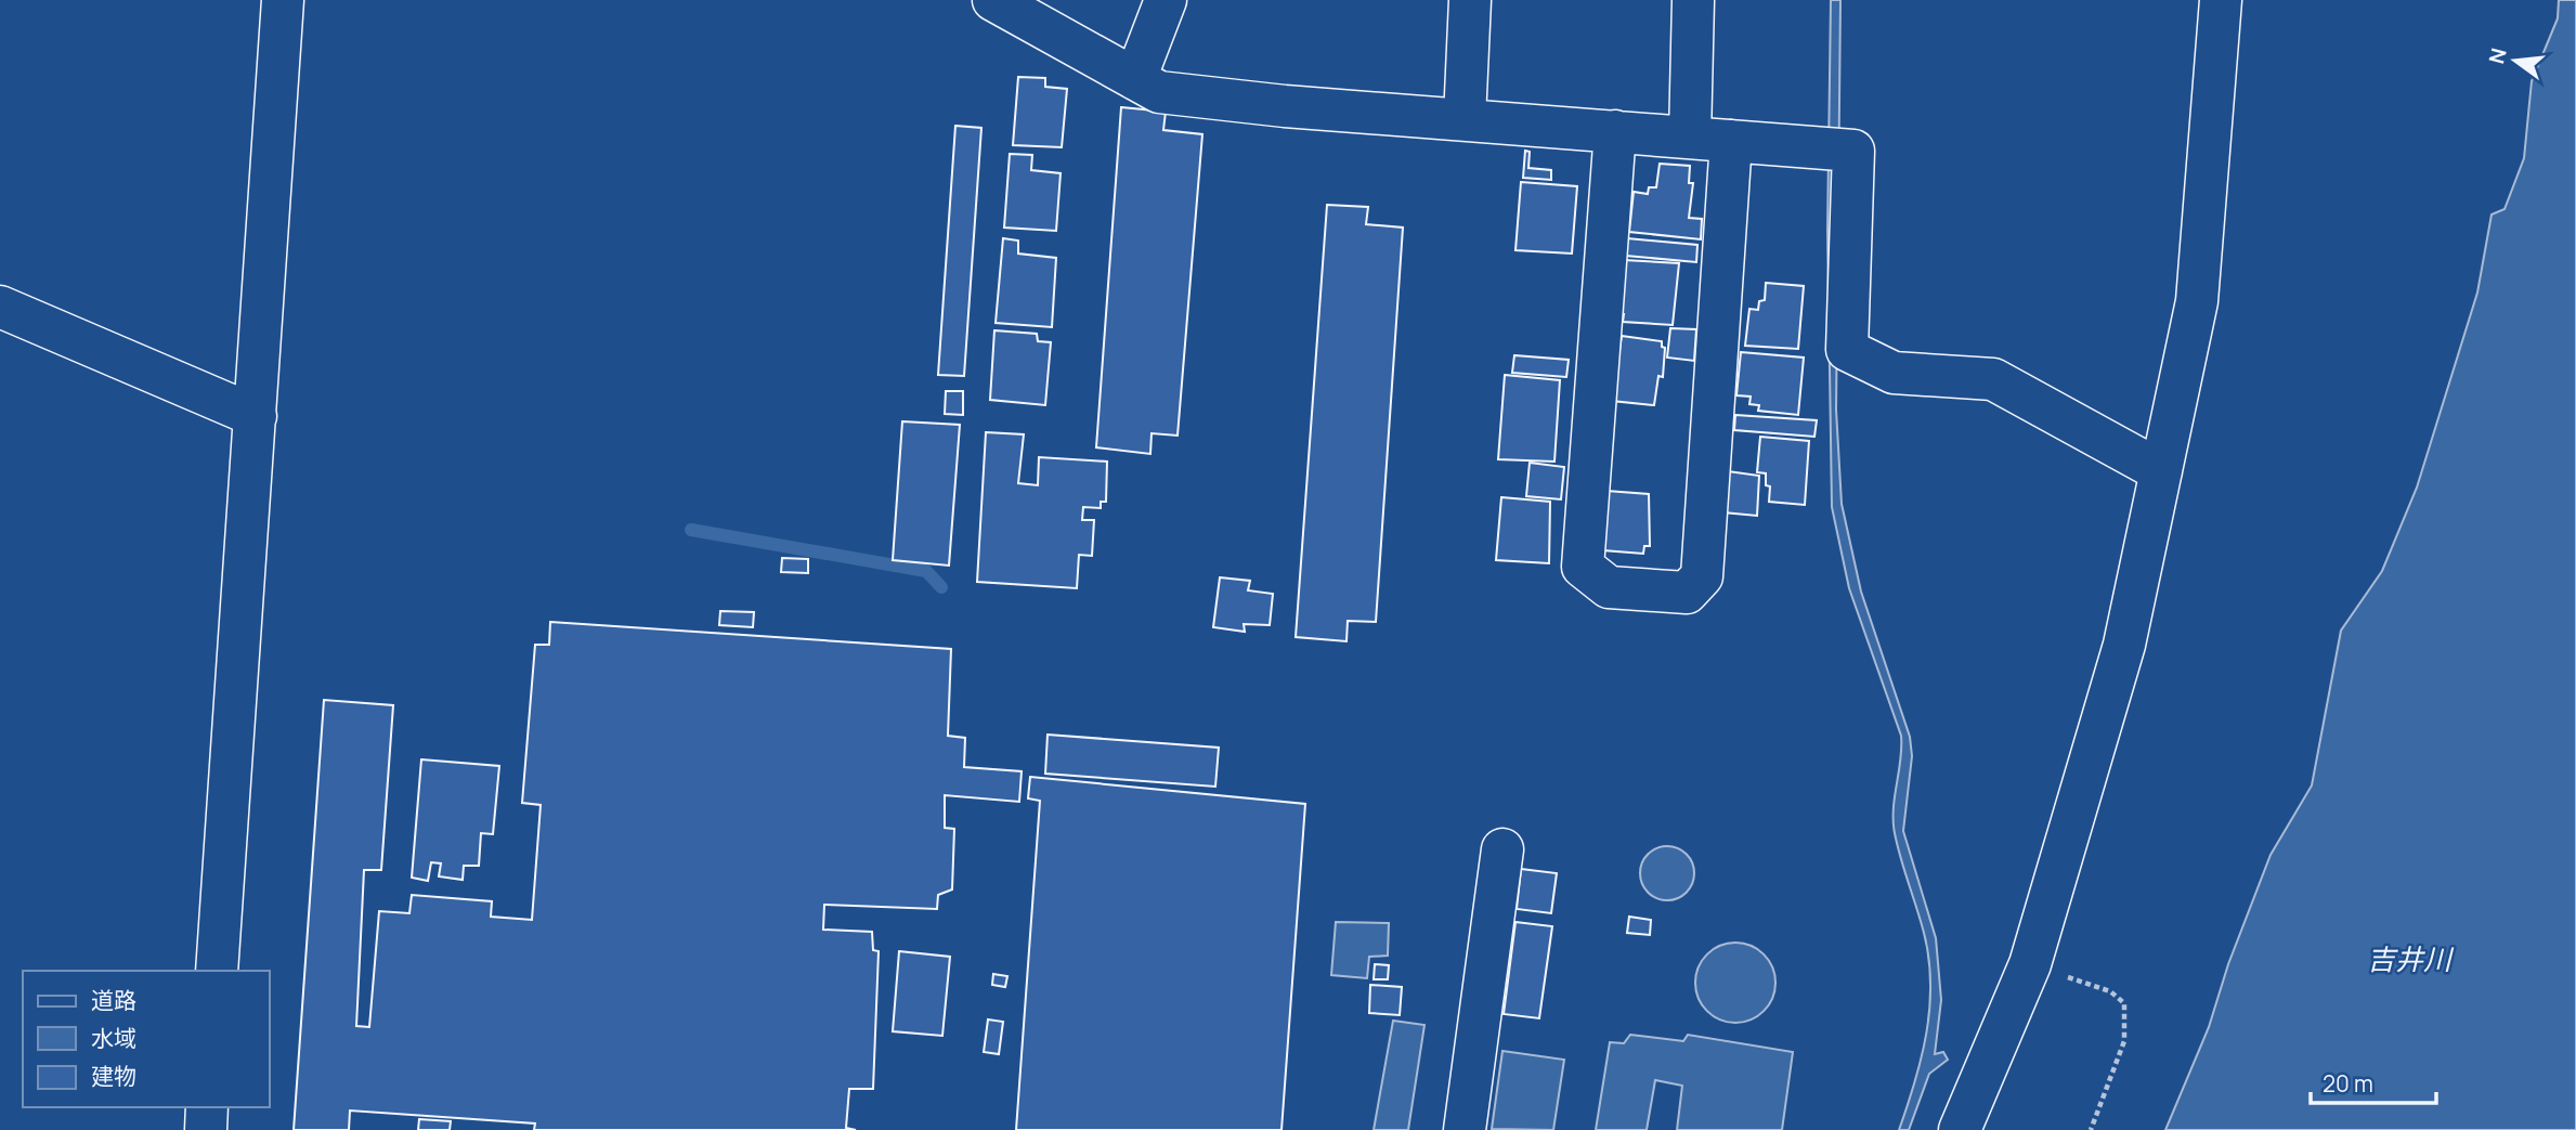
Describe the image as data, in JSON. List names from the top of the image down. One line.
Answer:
{"water":["吉井川"],"legend":["道路","水域","建物"],"scale_bar":"20 m","north":"left"}
